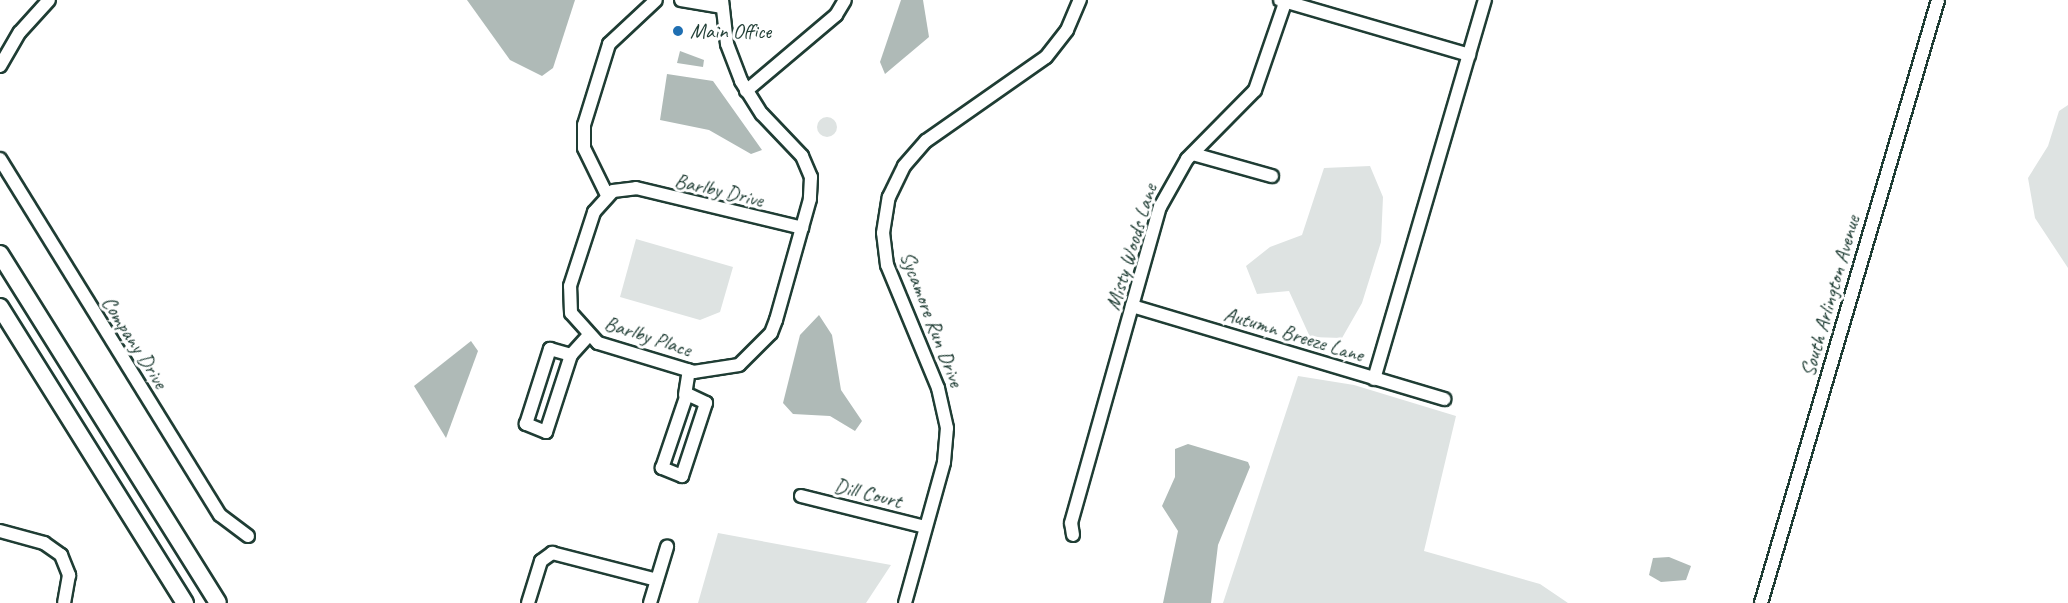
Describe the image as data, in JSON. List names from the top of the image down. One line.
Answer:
{"streets":{"street":["Barlby Drive","Misty Woods Lane","South Arlington Avenue","Sycamore Run Drive","Autumn Breeze Lane","Barlby Place","Company Drive","Dill Court"]},"crossings":[["Barlby Drive","Barlby Place"],["Misty Woods Lane","Autumn Breeze Lane"],["Sycamore Run Drive","Dill Court"]],"places":["Main Office"]}
